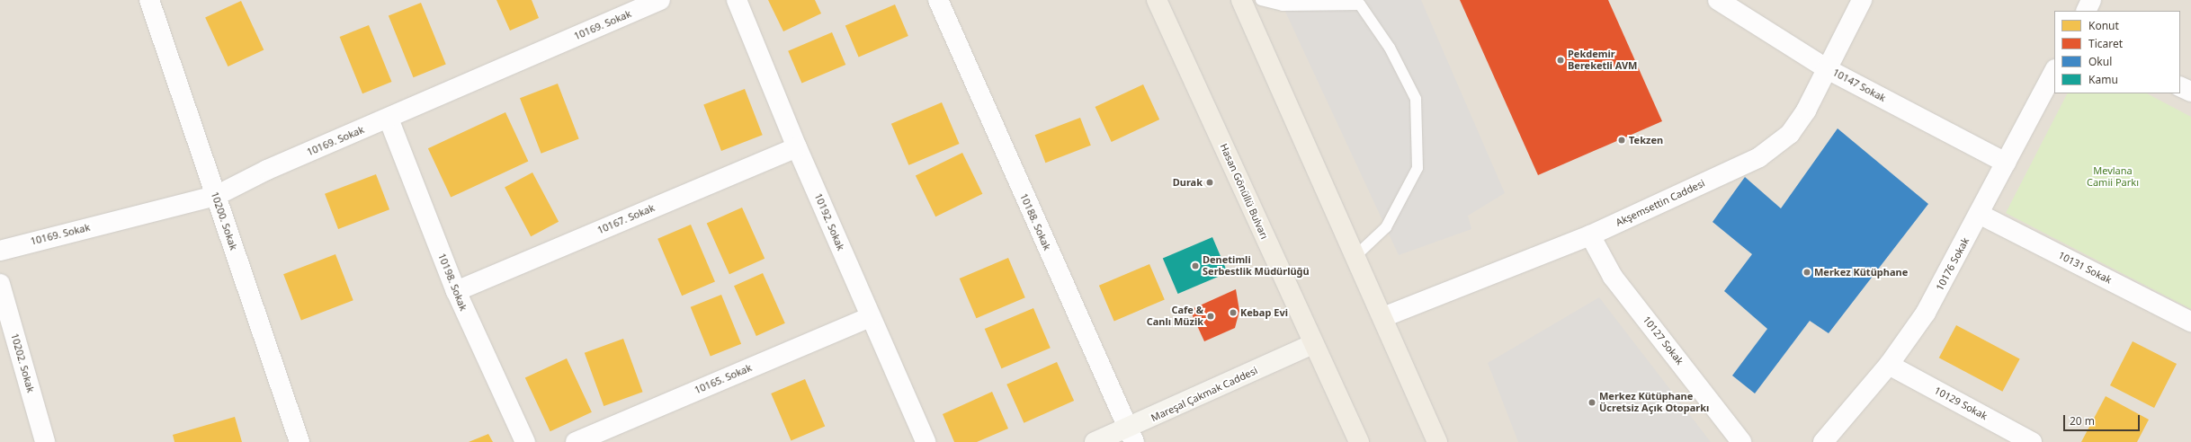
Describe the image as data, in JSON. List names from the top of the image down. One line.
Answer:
{"streets":{"main road":["Hasan Gönüllü Bulvarı"],"street":["10169. Sokak","10147 Sokak","Akşemsettin Caddesi","10167. Sokak","10200. Sokak","10192. Sokak","10188. Sokak","10176 Sokak","10131 Sokak","10198. Sokak","10127 Sokak","10202. Sokak","10165. Sokak","Mareşal Çakmak Caddesi","10129 Sokak"]},"crossings":[["10169. Sokak","10200. Sokak"],["10169. Sokak","10198. Sokak"],["10147 Sokak","Akşemsettin Caddesi"],["10147 Sokak","10176 Sokak"],["Hasan Gönüllü Bulvarı","Mareşal Çakmak Caddesi"],["Akşemsettin Caddesi","10127 Sokak"],["10167. Sokak","10192. Sokak"],["10167. Sokak","10198. Sokak"],["10192. Sokak","10165. Sokak"],["10188. Sokak","Mareşal Çakmak Caddesi"],["10176 Sokak","10131 Sokak"],["10176 Sokak","10129 Sokak"]],"parks":["Mevlana Camii Parkı"],"places":["Pekdemir Bereketli AVM","Tekzen","Durak","Denetimli Serbestlik Müdürlüğü","Merkez Kütüphane","Kebap Evi","Cafe & Canlı Müzik","Merkez Kütüphane Ücretsiz Açık Otoparkı"],"legend":["Konut","Ticaret","Okul","Kamu"],"scale_bar":"20 m"}
